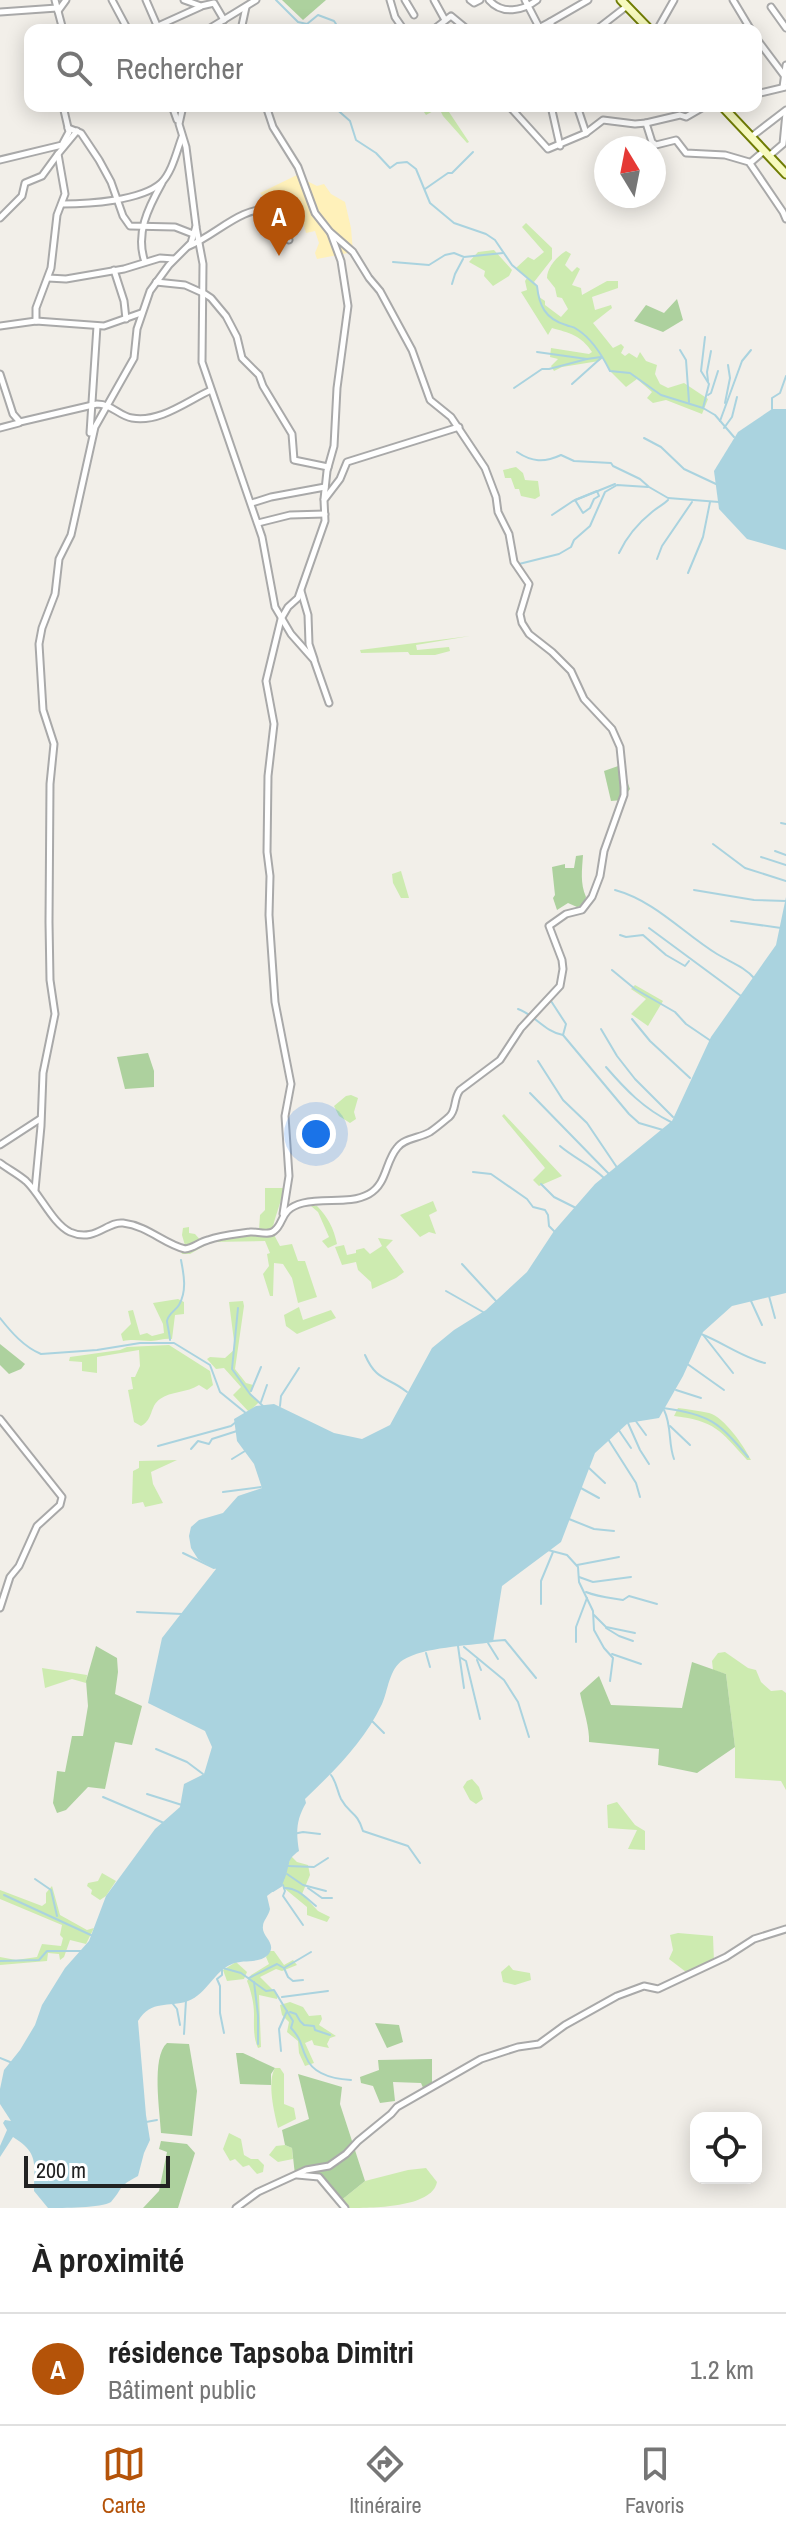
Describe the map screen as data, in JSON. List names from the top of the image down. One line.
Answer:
{"scale_bar":"200 m","north":"top","page":{"search":"Rechercher","pins":"A","scale":"200 m","heading":"À proximité","list":[{"mark":"A","name":"résidence Tapsoba Dimitri","note":"Bâtiment public","value":"1.2 km"}],"nav":["Carte","Itinéraire","Favoris"]}}
